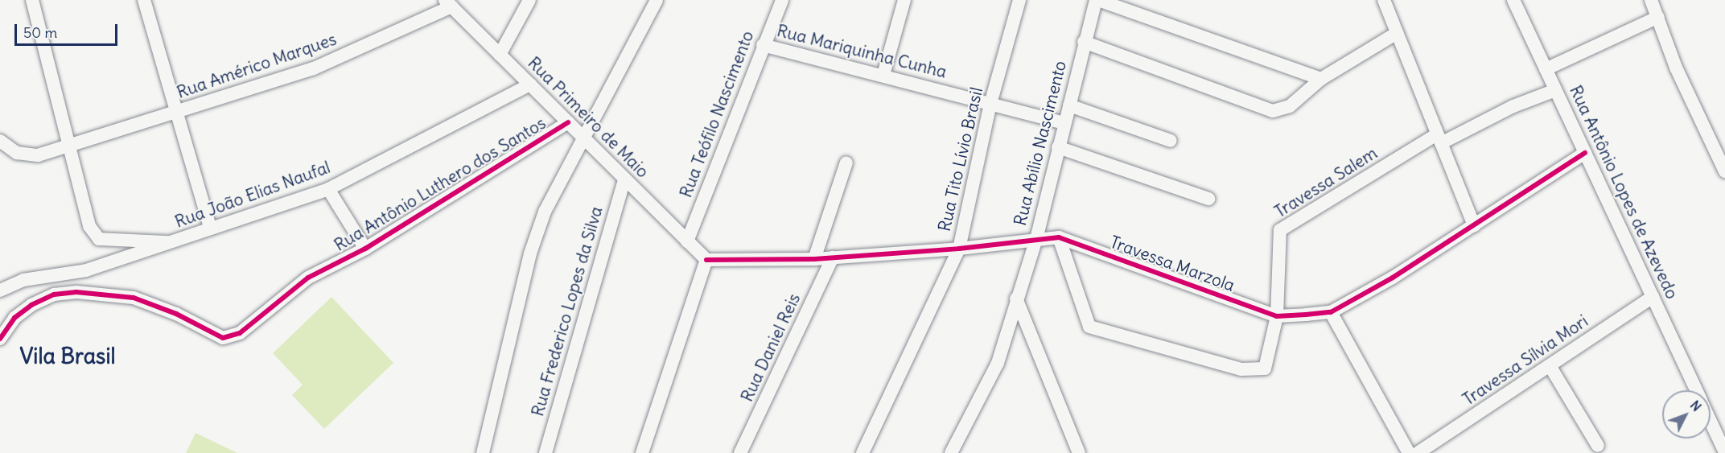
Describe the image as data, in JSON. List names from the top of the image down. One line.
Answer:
{"streets":{"street":["Rua Mariquinha Cunha","Rua Américo Marques","Rua Teófilo Nascimento","Rua Primeiro de Maio","Rua Abílio Nascimento","Rua Tito Lívio Brasil","Travessa Salem","Rua Antônio Luthero dos Santos","Rua Antônio Lopes de Azevedo","Rua João Elias Naufal","Travessa Marzola","Rua Frederico Lopes da Silva","Rua Daniel Reis","Travessa Sílvia Mori"]},"crossings":[["Rua Mariquinha Cunha","Rua Teófilo Nascimento"],["Rua Mariquinha Cunha","Rua Abílio Nascimento"],["Rua Mariquinha Cunha","Rua Tito Lívio Brasil"],["Rua Américo Marques","Rua Primeiro de Maio"],["Rua Teófilo Nascimento","Rua Primeiro de Maio"],["Rua Primeiro de Maio","Rua Antônio Luthero dos Santos"],["Rua Primeiro de Maio","Rua João Elias Naufal"],["Rua Primeiro de Maio","Travessa Marzola"],["Rua Primeiro de Maio","Rua Frederico Lopes da Silva"],["Rua Abílio Nascimento","Travessa Marzola"],["Rua Tito Lívio Brasil","Travessa Marzola"],["Travessa Salem","Travessa Marzola"],["Rua Antônio Lopes de Azevedo","Travessa Marzola"],["Rua Antônio Lopes de Azevedo","Travessa Sílvia Mori"],["Travessa Marzola","Rua Daniel Reis"]],"districts":["Vila Brasil"],"scale_bar":"50 m","north":"top right"}
